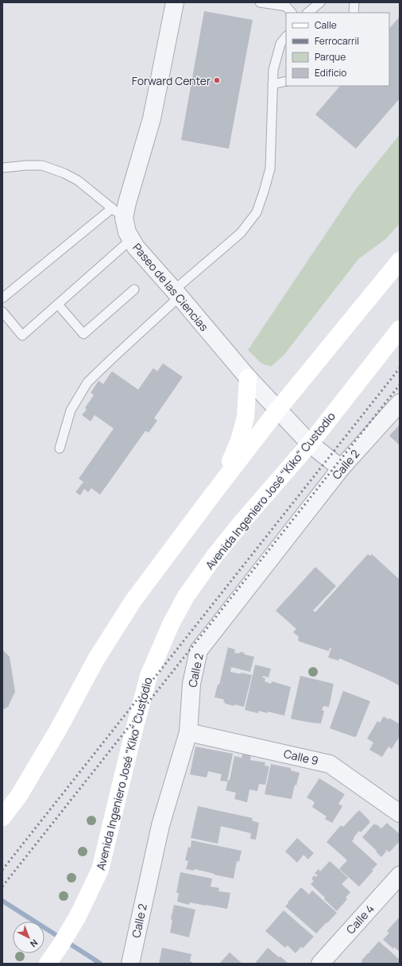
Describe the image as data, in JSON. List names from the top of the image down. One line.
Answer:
{"streets":{"main road":["Avenida Ingeniero José \"Kiko\" Custodio"],"street":["Paseo de las Ciencias","Calle 2","Calle 9","Calle 4"]},"crossings":[["Paseo de las Ciencias","Calle 2"],["Paseo de las Ciencias","Avenida Ingeniero José \"Kiko\" Custodio"],["Calle 2","Calle 9"]],"places":["Forward Center"],"legend":["Calle","Ferrocarril","Parque","Edificio"],"north":"bottom right"}
